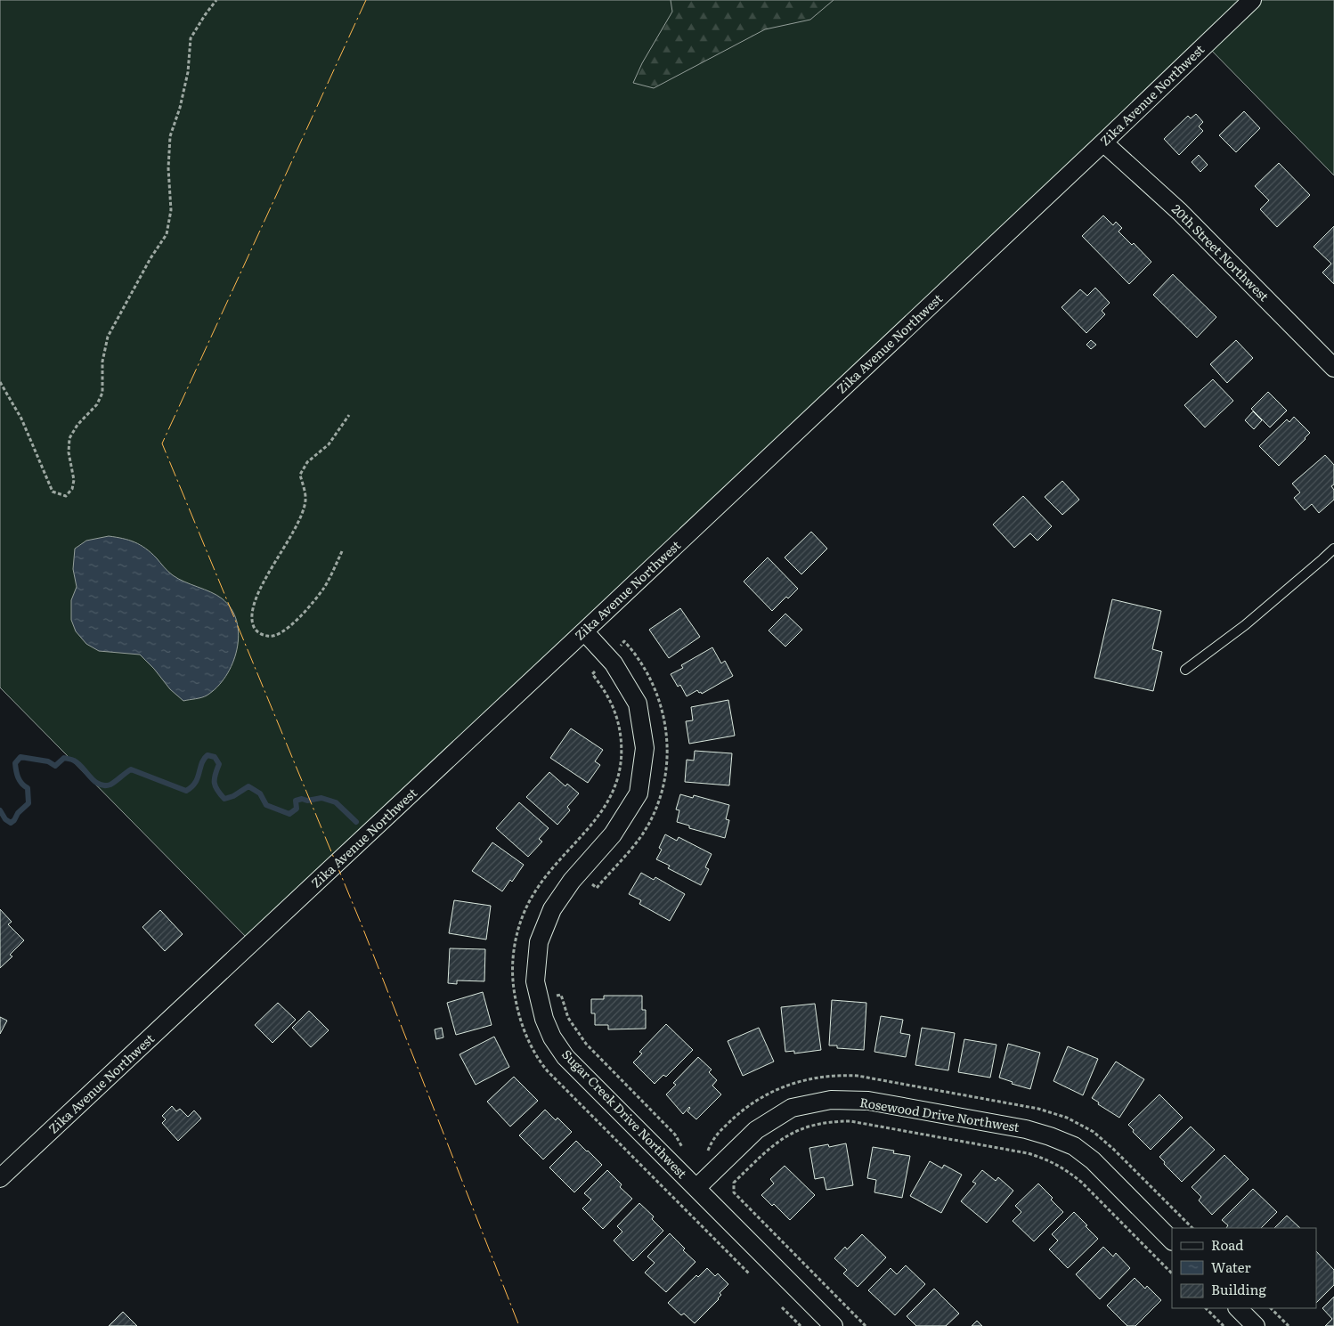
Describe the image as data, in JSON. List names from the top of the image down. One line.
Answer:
{"streets":{"street":["Zika Avenue Northwest","20th Street Northwest","Sugar Creek Drive Northwest","Rosewood Drive Northwest"]},"crossings":[["Zika Avenue Northwest","20th Street Northwest"],["Zika Avenue Northwest","Sugar Creek Drive Northwest"],["Sugar Creek Drive Northwest","Rosewood Drive Northwest"]],"legend":["Road","Water","Building"]}
